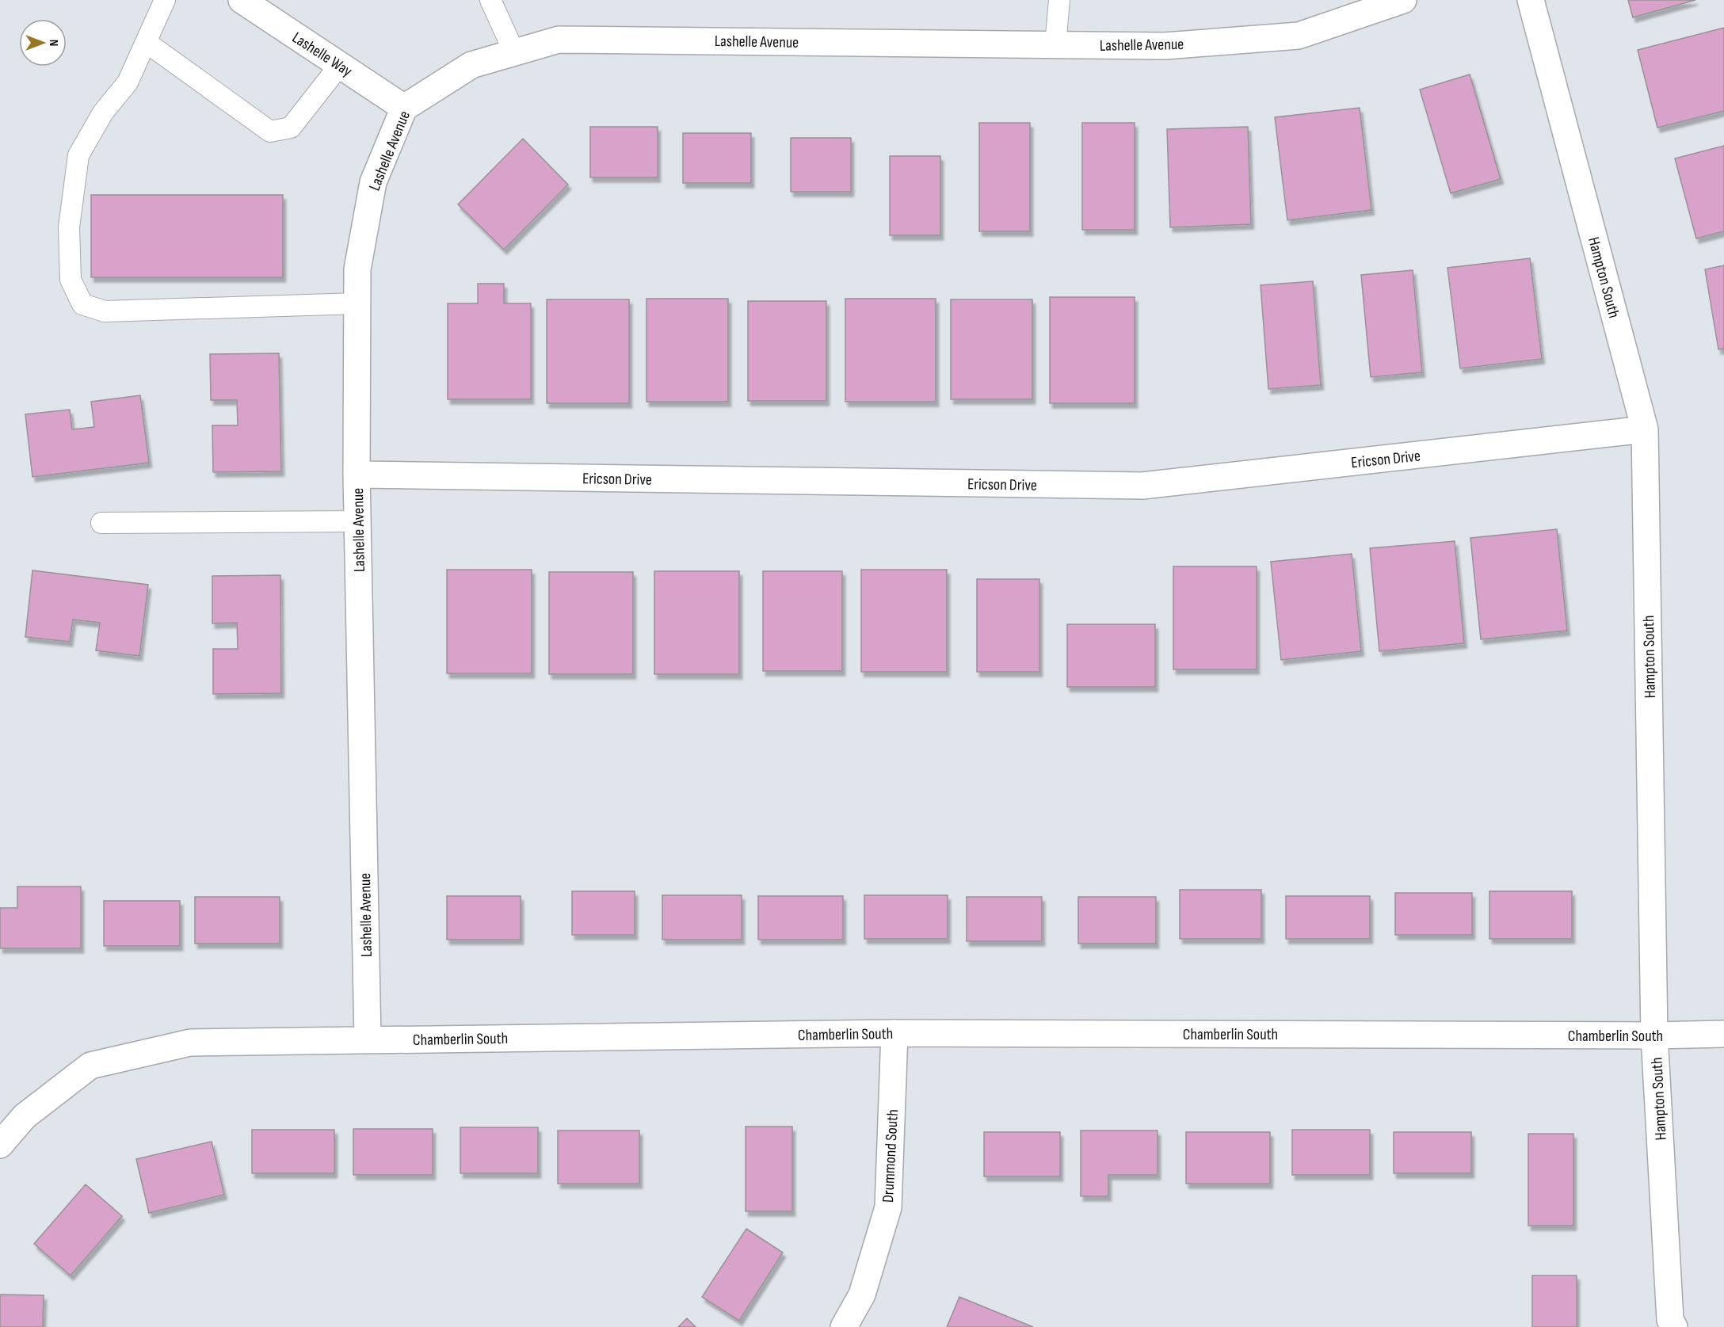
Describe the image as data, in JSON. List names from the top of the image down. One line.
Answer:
{"streets":{"street":["Lashelle Avenue","Lashelle Way","Hampton South","Ericson Drive","Chamberlin South","Drummond South"]},"crossings":[["Lashelle Avenue","Lashelle Way"],["Lashelle Avenue","Ericson Drive"],["Lashelle Avenue","Chamberlin South"],["Hampton South","Ericson Drive"],["Hampton South","Chamberlin South"],["Chamberlin South","Drummond South"]],"north":"right"}
